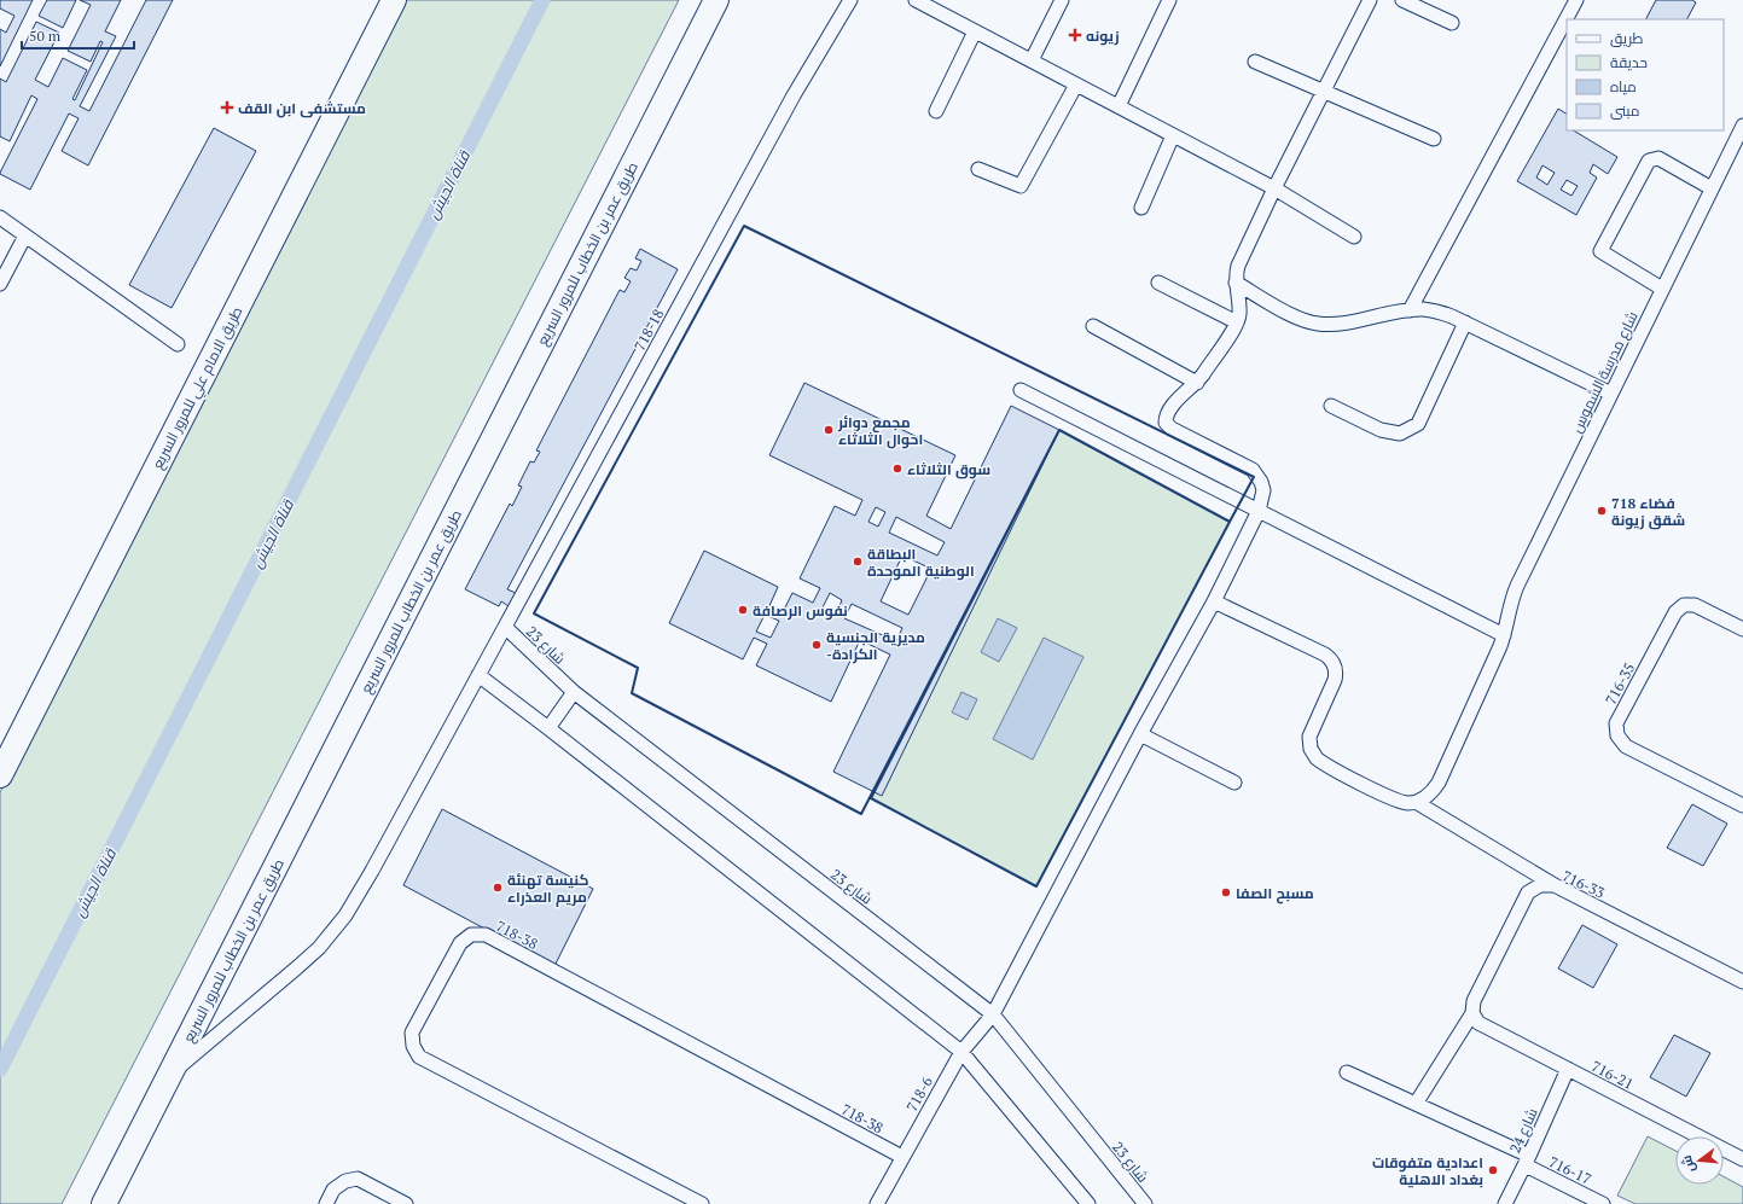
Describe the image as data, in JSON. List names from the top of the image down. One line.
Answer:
{"streets":{"highway":["طريق عمر بن الخطاب للمرور السريع","طريق الامام علي للمرور السريع"],"street":["718-18","شارع مدرسة الشموس","شارع 23","716-35","716-33","718-38","716-21","718-6","شارع 24","716-17"]},"crossings":[["طريق عمر بن الخطاب للمرور السريع","718-18"],["718-18","شارع 23"],["شارع 23","718-6"],["716-33","716-21"],["716-33","716-17"],["718-38","718-6"],["716-21","شارع 24"],["شارع 24","716-17"]],"water":["قناة الجيش"],"places":{"health":["زيونه","مستشفى ابن القف"],"other":["مجمع دوائر احوال الثلاثاء","سوق الثلاثاء","فضاء 718 شقق زيونة","البطاقة الوطنية الموحدة","نفوس الرصافة","مديرية الجنسية -الكرادة","كنيسة تهنئة مريم العذراء","مسبح الصفا","اعدادية متفوقات بغداد الاهلية"]},"legend":["طريق","حديقة","مياه","مبنى"],"scale_bar":"50 m","north":"left"}
